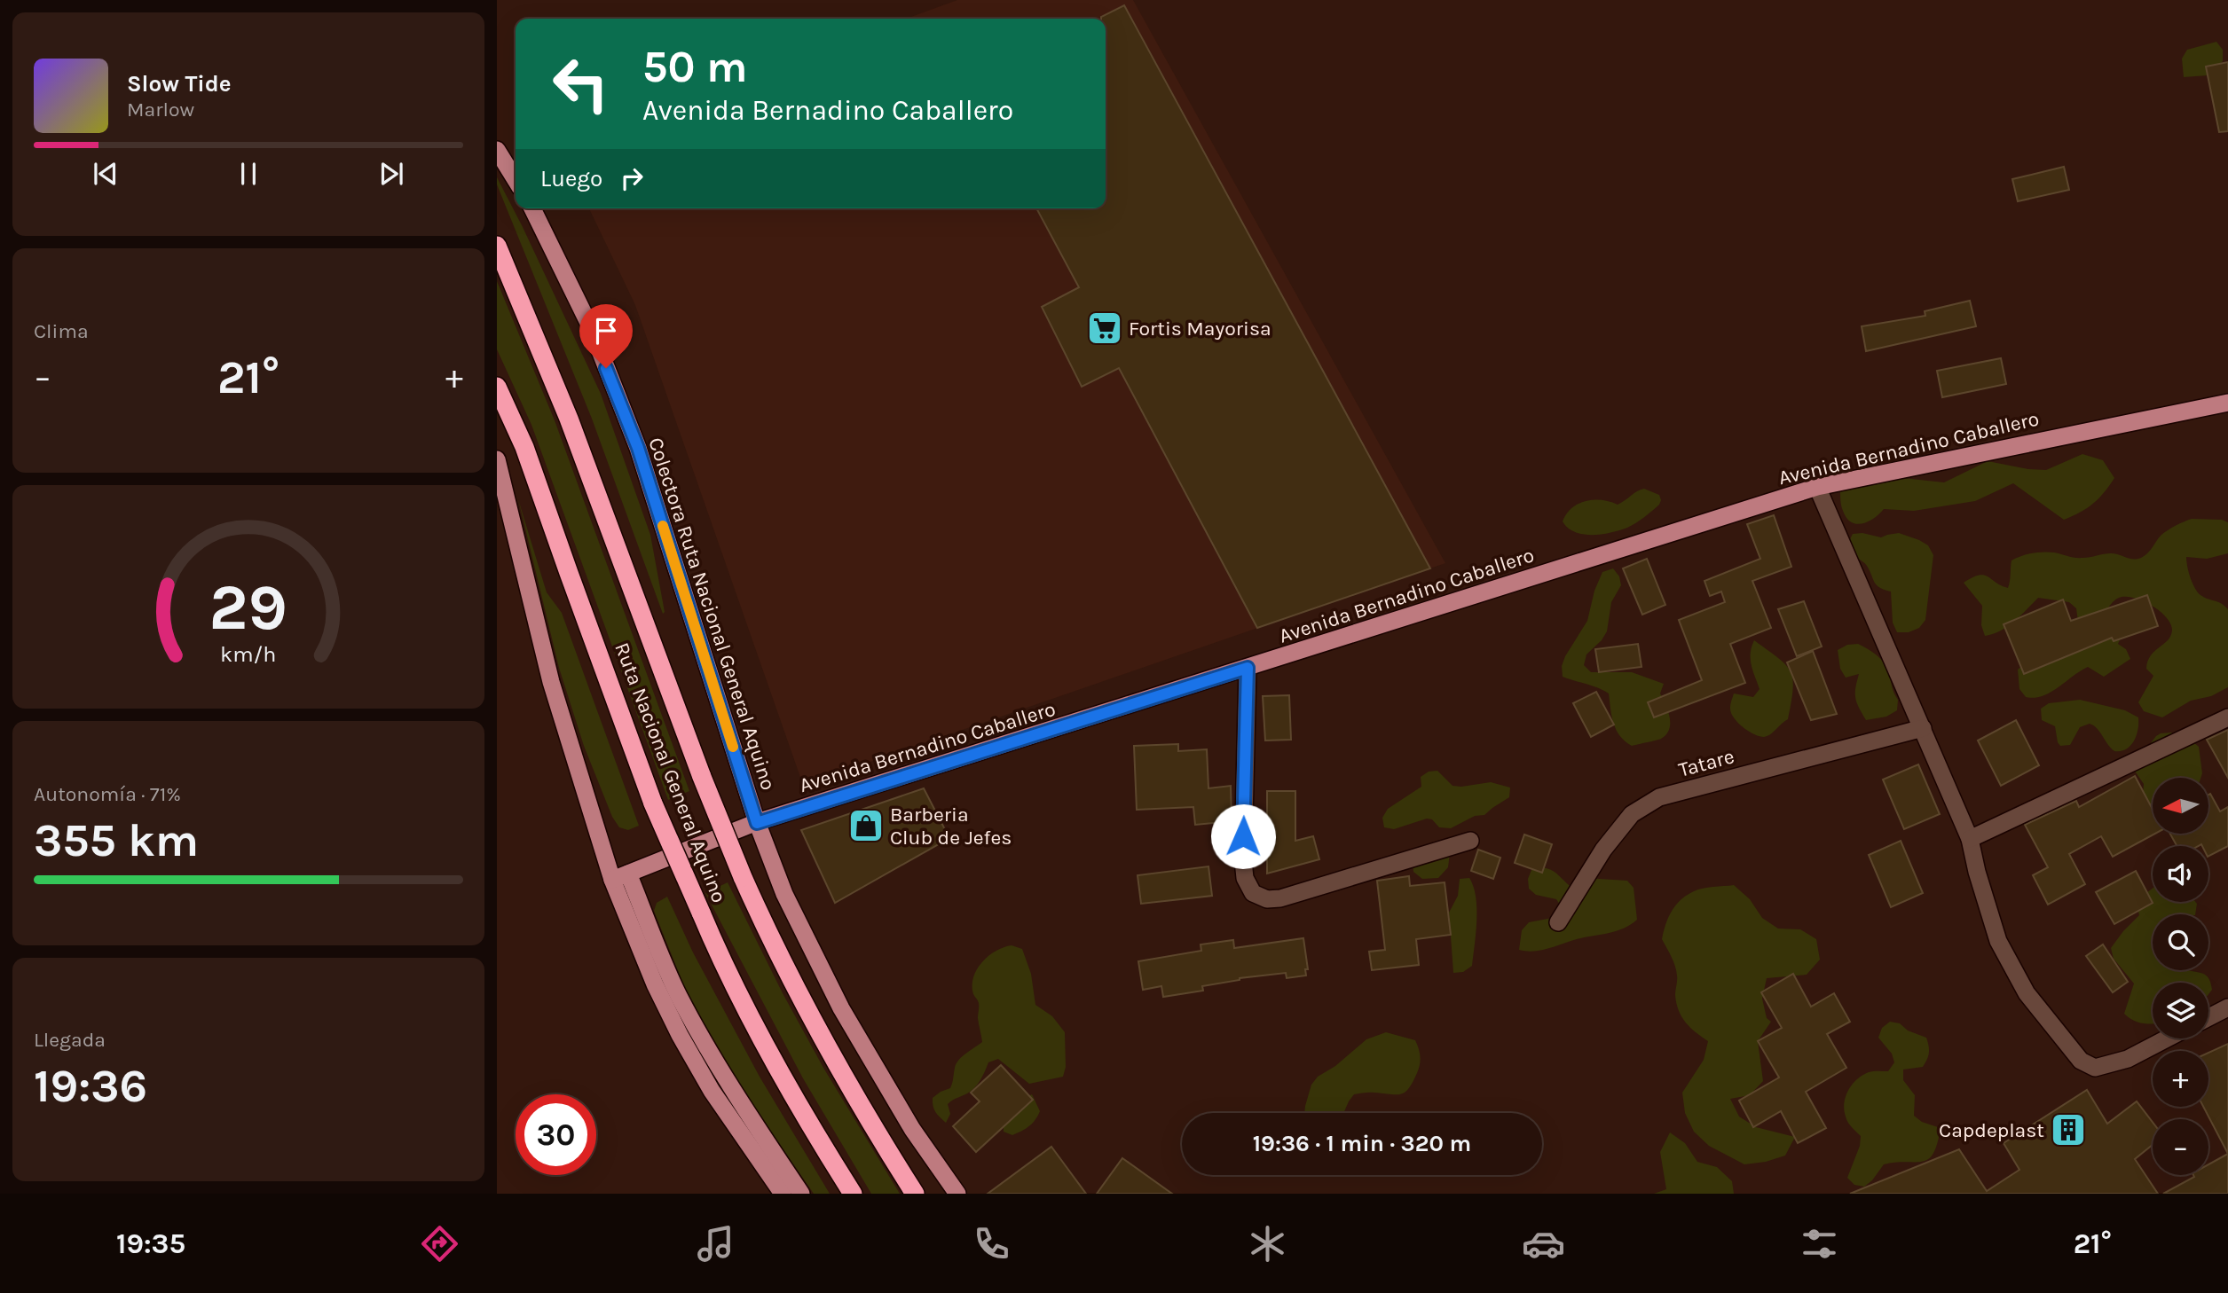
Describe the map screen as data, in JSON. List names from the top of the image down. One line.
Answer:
{"streets":{"highway":["Ruta Nacional General Aquino"],"main road":["Avenida Bernadino Caballero","Colectora Ruta Nacional General Aquino"],"street":["Tatare"]},"crossings":[["Avenida Bernadino Caballero","Colectora Ruta Nacional General Aquino"]],"places":{"supermarket":["Fortis Mayorisa"],"shop":["Barberia Club de Jefes"],"building":["Capdeplast"]},"north":"left","page":{"turn":["50 m","Avenida Bernadino Caballero"],"song":["Slow Tide","Marlow"],"then":"Luego","tile":["Clima",["Autonomía · 71%","355 km"],["Llegada","19:36"]],"heat":["−","21°","+"],"map_buttons":["+","−"],"limit":"30","trip":"19:36 · 1 min · 320 m","tabs":["19:35","21°"],"gauge":["29","km/h"]}}
